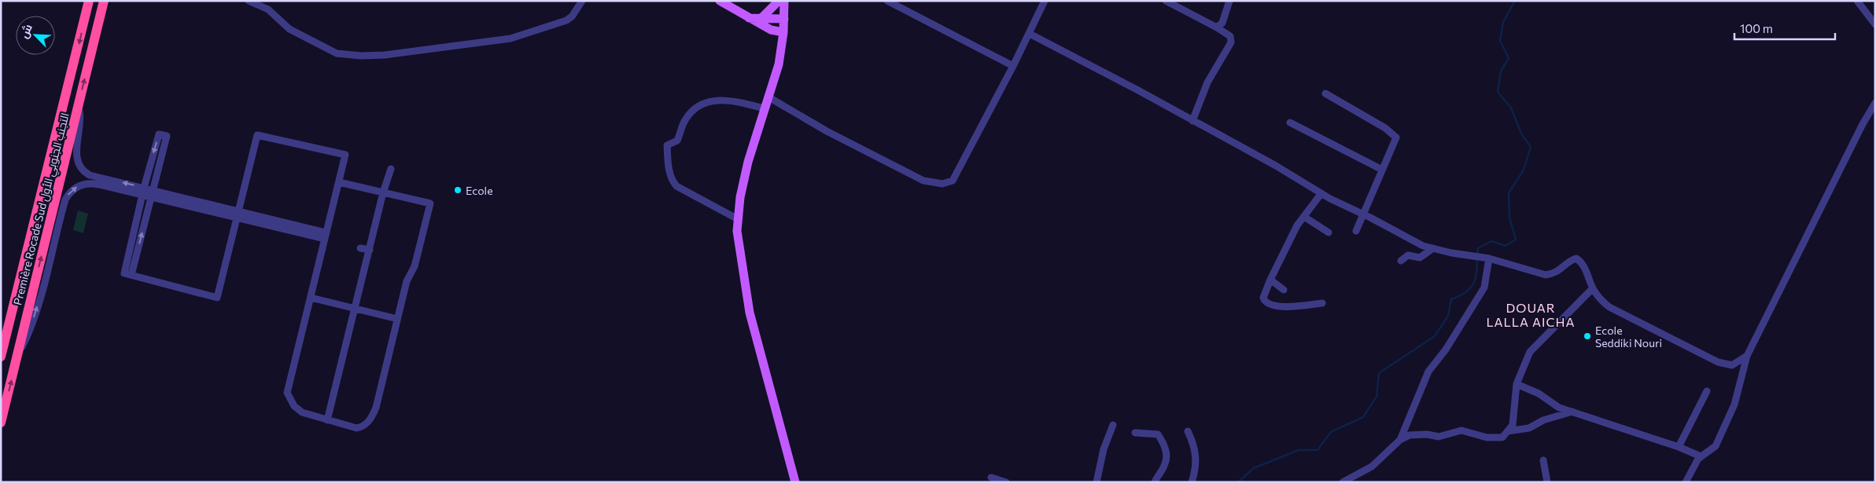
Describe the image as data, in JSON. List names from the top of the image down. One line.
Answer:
{"streets":{"highway":["Première Rocade Sud التجنب الجنوبي الأول"]},"districts":["DOUAR LALLA AICHA"],"places":["Ecole","Ecole Seddiki Nouri"],"scale_bar":"100 m","north":"top left"}
